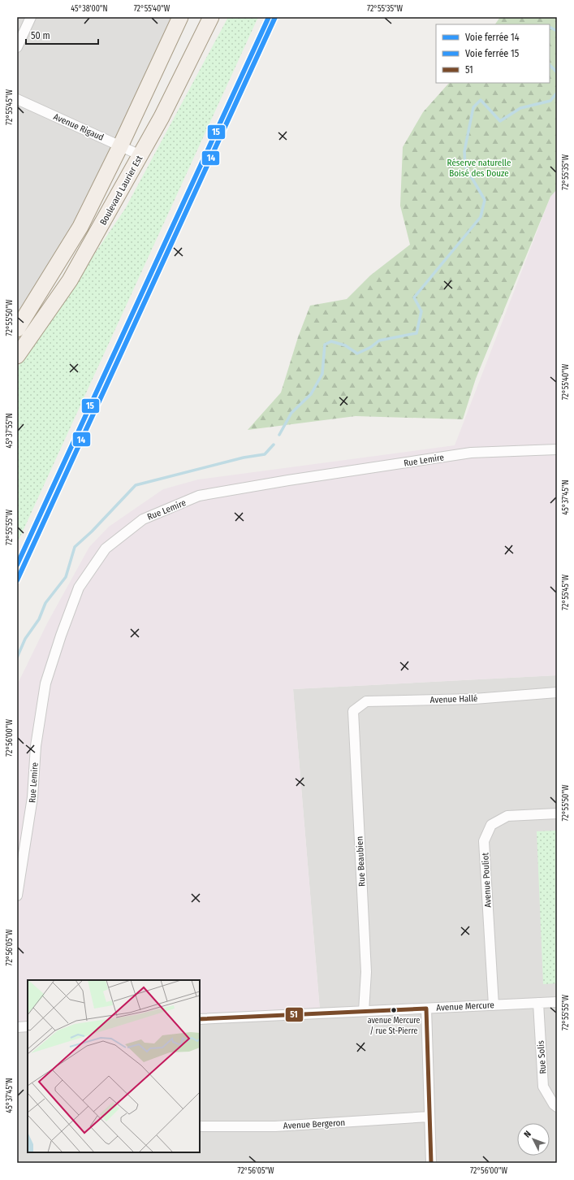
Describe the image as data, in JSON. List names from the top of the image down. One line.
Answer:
{"streets":{"main road":["Boulevard Laurier Est"],"street":["Avenue Rigaud","Rue Lemire","Avenue Hallé","Rue Beaubien","Avenue Pouliot","Avenue Mercure","Rue Solis","Avenue Bergeron"]},"crossings":[["Avenue Rigaud","Boulevard Laurier Est"],["Avenue Hallé","Rue Beaubien"],["Rue Beaubien","Avenue Mercure"],["Avenue Pouliot","Avenue Mercure"],["Avenue Mercure","Rue Solis"]],"parks":["Réserve naturelle Boisé des Douze"],"places":["avenue Mercure / rue St-Pierre"],"lines":["rail line 14","rail line 15","transit line 51"],"legend":["Voie ferrée 14","Voie ferrée 15","51"],"scale_bar":"50 m","north":"top left","coordinates":["45°38'00\"N","72°55'40\"W","72°55'35\"W","72°55'45\"W","72°55'50\"W","45°37'55\"N","45°37'45\"N","72°55'55\"W","72°56'00\"W","72°56'05\"W"]}
